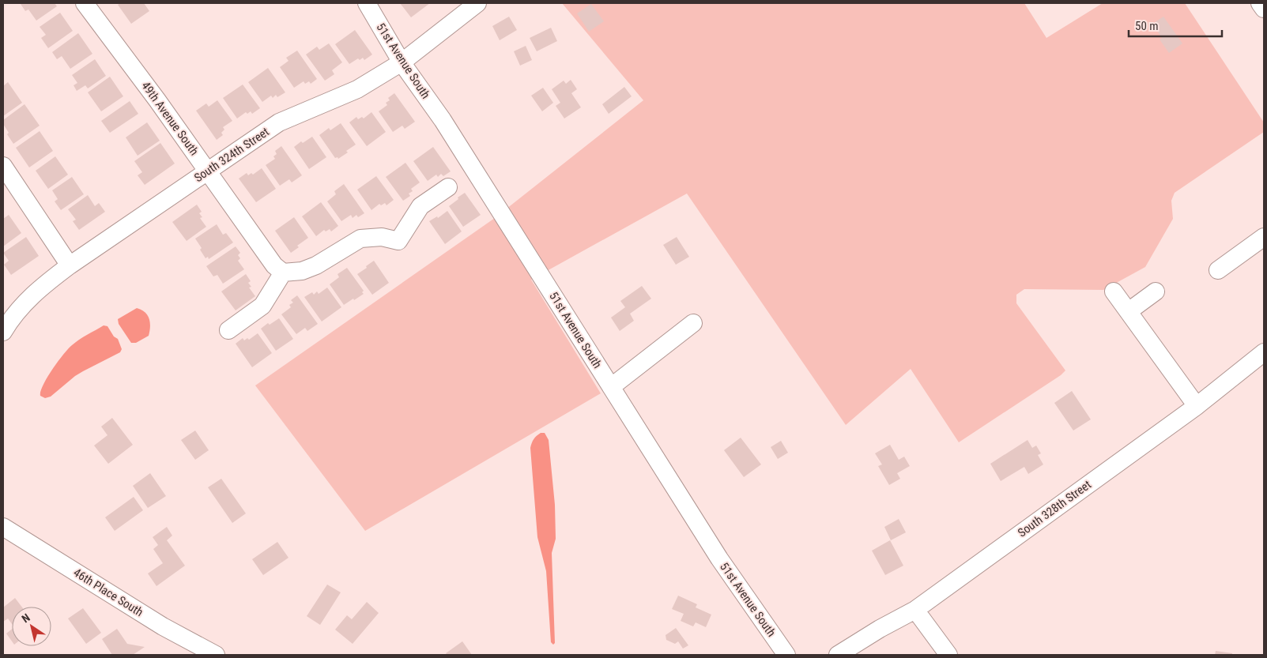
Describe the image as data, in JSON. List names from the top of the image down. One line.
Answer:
{"streets":{"street":["51st Avenue South","49th Avenue South","South 324th Street","South 328th Street","46th Place South"]},"crossings":[["51st Avenue South","South 324th Street"],["49th Avenue South","South 324th Street"]],"scale_bar":"50 m","north":"top left"}
